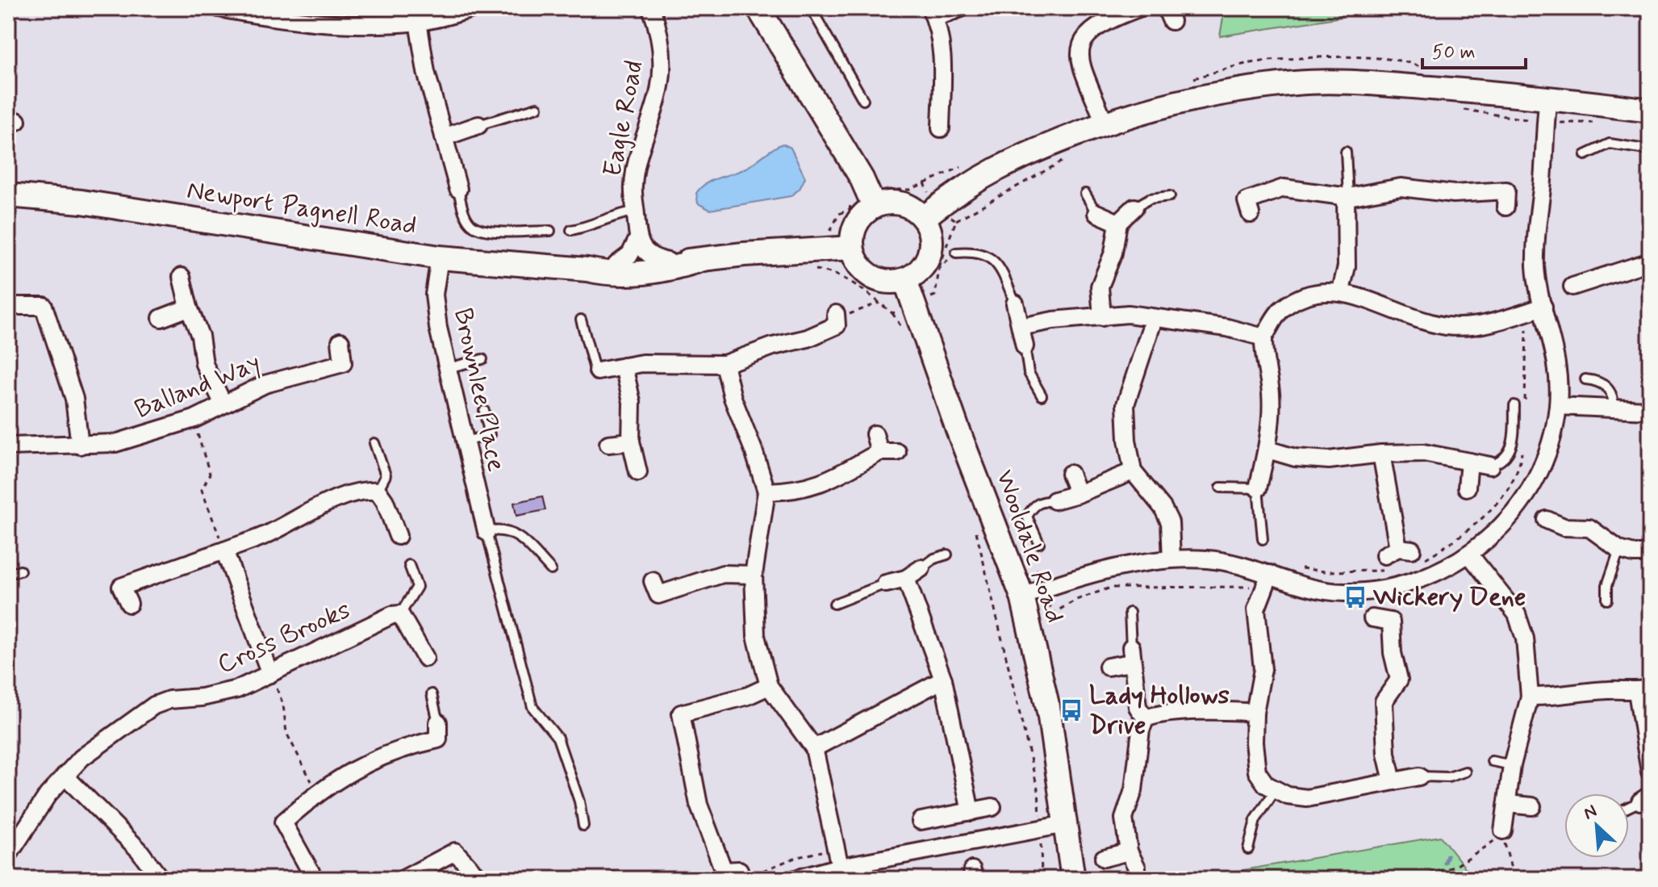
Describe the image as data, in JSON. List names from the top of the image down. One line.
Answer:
{"streets":{"main road":["Newport Pagnell Road","Wooldale Road"],"street":["Eagle Road","Balland Way","Brownlee Place","Cross Brooks"]},"crossings":[["Newport Pagnell Road","Brownlee Place"],["Newport Pagnell Road","Wooldale Road"]],"places":{"bus stop":["Wickery Dene","Lady Hollows Drive"]},"scale_bar":"50 m","north":"top left"}
